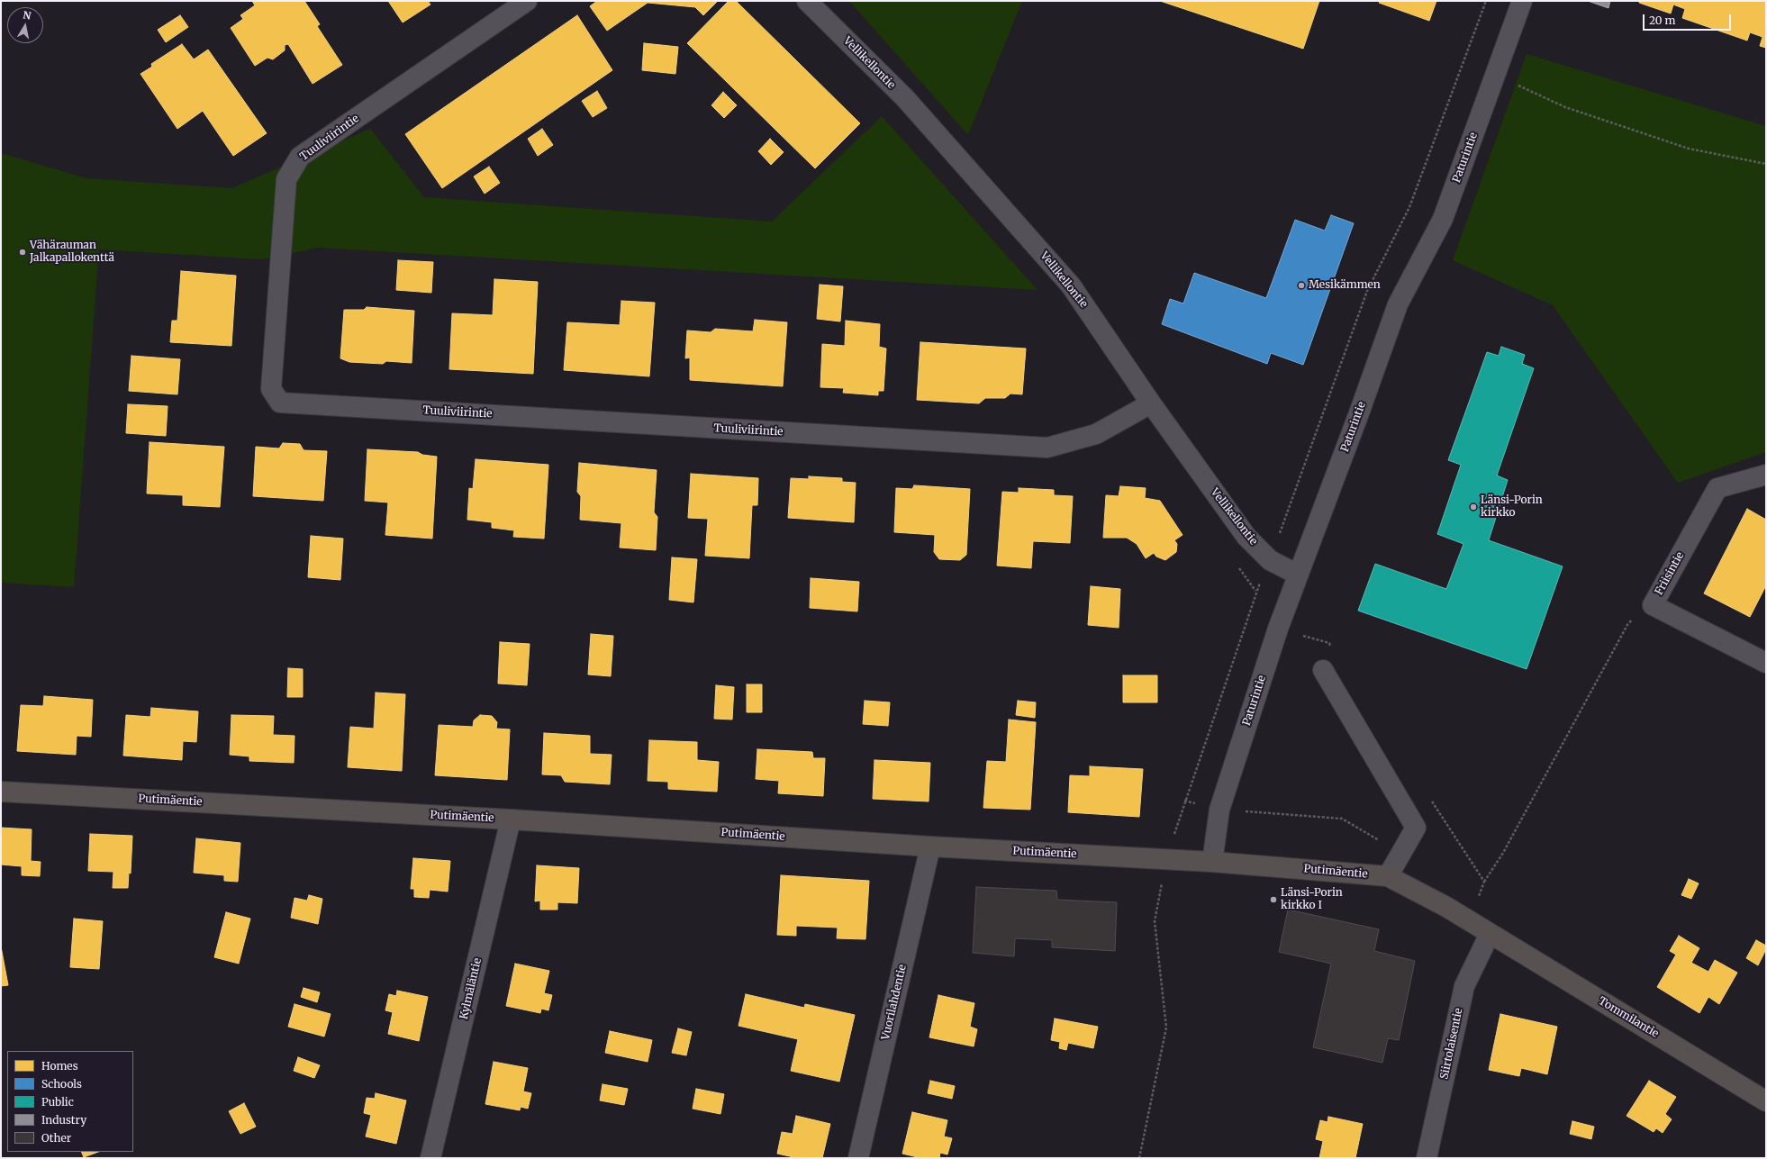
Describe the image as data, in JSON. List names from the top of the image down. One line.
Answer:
{"streets":{"main road":["Putimäentie","Tommilantie"],"street":["Vellikellontie","Tuuliviirintie","Paturintie","Friisintie","Kylmäläntie","Vuorilahdentie","Siirtolaisentie"]},"crossings":[["Vellikellontie","Tuuliviirintie"],["Vellikellontie","Paturintie"],["Paturintie","Putimäentie"],["Putimäentie","Kylmäläntie"],["Putimäentie","Vuorilahdentie"],["Putimäentie","Tommilantie"],["Putimäentie","Siirtolaisentie"],["Tommilantie","Siirtolaisentie"]],"places":["Vähärauman Jalkapallokenttä","Mesikämmen","Länsi-Porin kirkko","Länsi-Porin kirkko I"],"legend":["Homes","Schools","Public","Industry","Other"],"scale_bar":"20 m","north":"top"}
